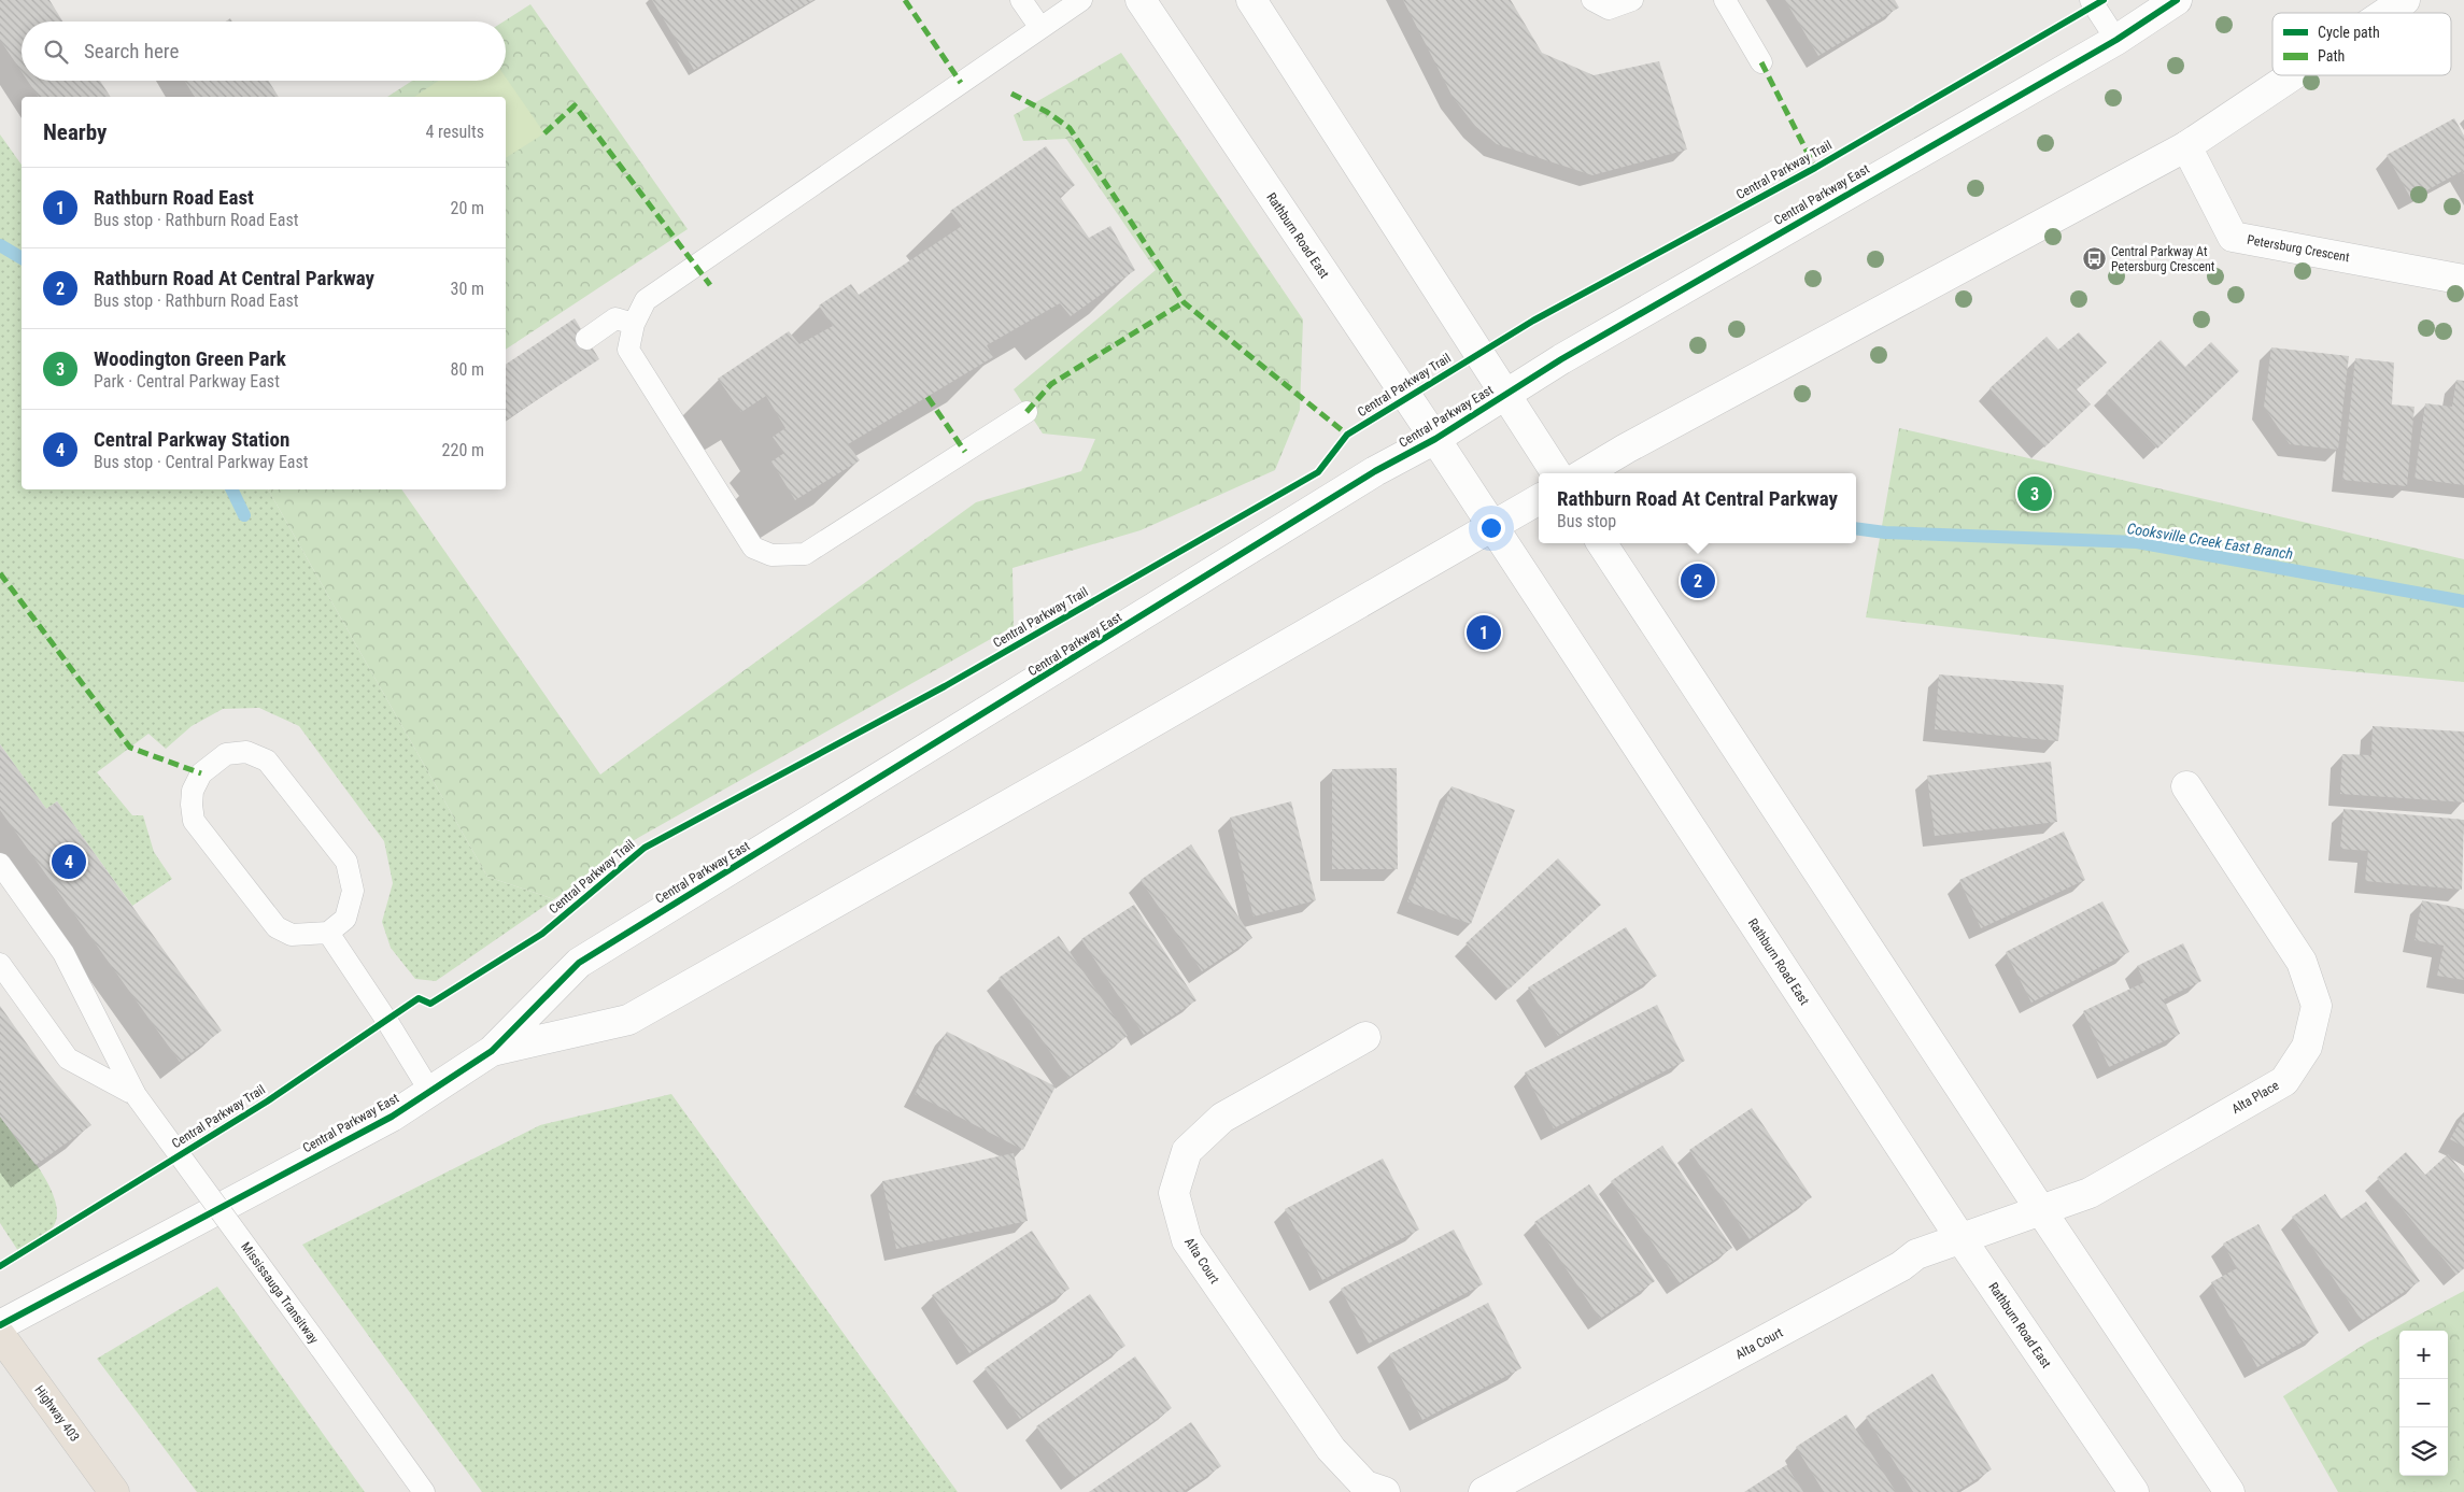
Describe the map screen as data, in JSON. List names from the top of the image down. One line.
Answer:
{"streets":{"highway":["Highway 403"],"street":["Central Parkway East","Rathburn Road East","Petersburg Crescent","Alta Place","Alta Court"],"lane":["Mississauga Transitway"],"cycle path":["Central Parkway Trail"]},"crossings":[["Central Parkway East","Rathburn Road East"],["Rathburn Road East","Alta Court"],["Alta Place","Alta Court"]],"water":["Cooksville Creek East Branch"],"places":{"bus stop":["Central Parkway At Petersburg Crescent"]},"legend":["Cycle path","Path"],"page":{"search":"Search here","heading":["Nearby","4 results"],"list":[{"mark":"1","name":"Rathburn Road East","note":"Bus stop · Rathburn Road East","value":"20 m"},{"mark":"2","name":"Rathburn Road At Central Parkway","note":"Bus stop · Rathburn Road East","value":"30 m"},{"mark":"3","name":"Woodington Green Park","note":"Park · Central Parkway East","value":"80 m"},{"mark":"4","name":"Central Parkway Station","note":"Bus stop · Central Parkway East","value":"220 m"}],"popup":["Rathburn Road At Central Parkway","Bus stop"],"pins":["3","2","1","4"],"map_buttons":["+","−"]}}
